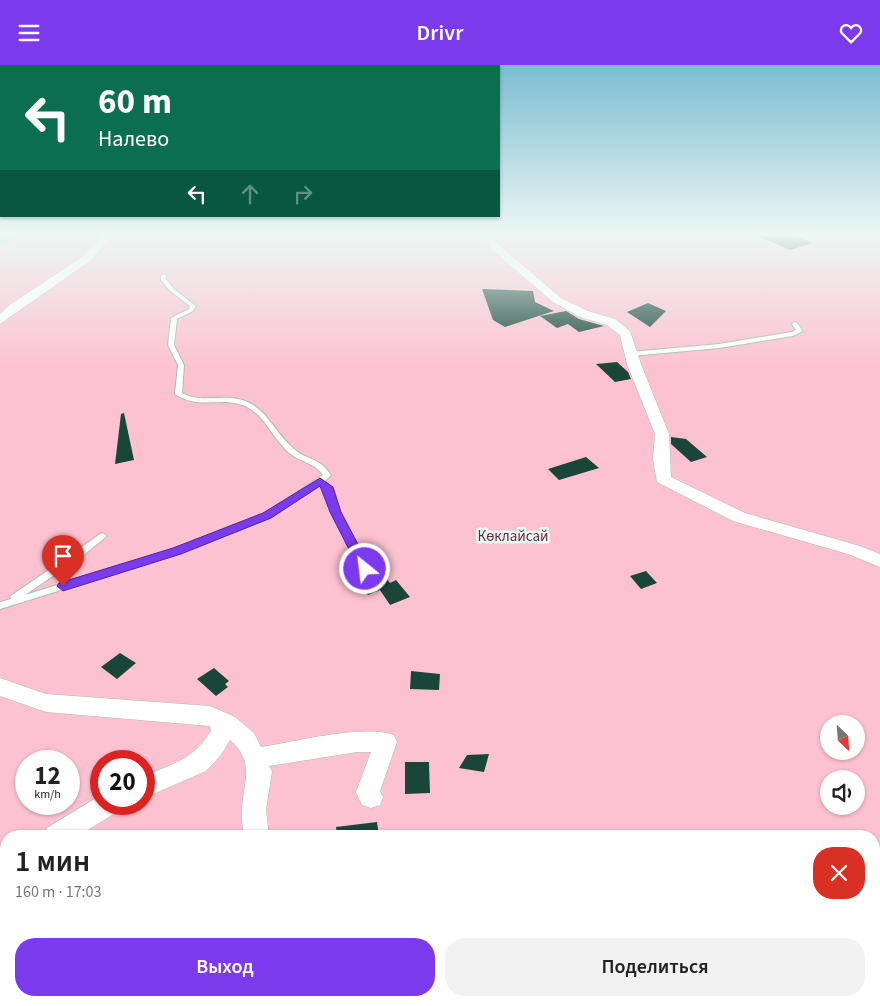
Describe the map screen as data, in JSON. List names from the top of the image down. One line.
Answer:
{"parks":["Көклайсай"],"north":"bottom right","page":{"header":"Drivr","turn":["60 m","Налево"],"speed":"12 km/h","limit":"20","heading":["1 мин","160 m · 17:03"],"buttons":["Выход","Поделиться"]}}
